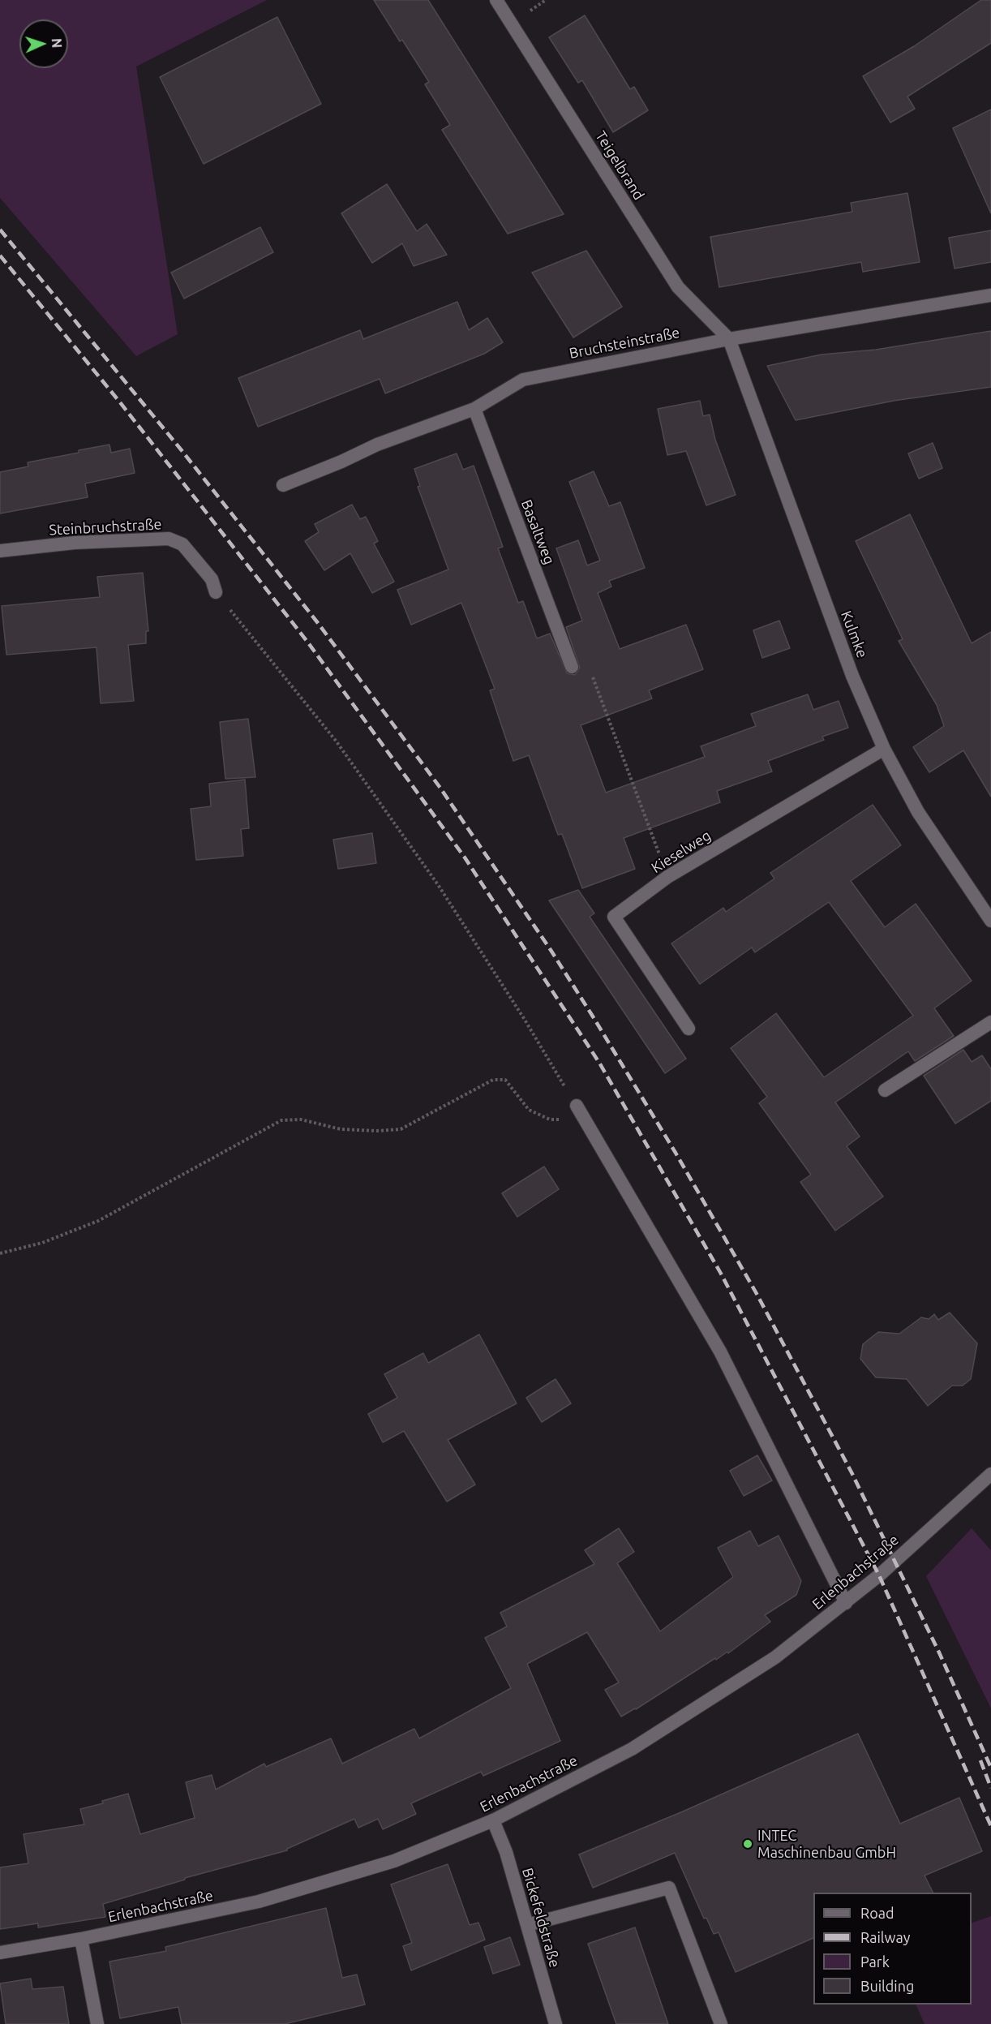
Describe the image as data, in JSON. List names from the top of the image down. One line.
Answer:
{"streets":{"street":["Teigelbrand","Bruchsteinstraße","Steinbruchstraße","Basaltweg","Kulmke","Kieselweg","Erlenbachstraße","Bickefeldstraße"]},"crossings":[["Teigelbrand","Bruchsteinstraße"],["Teigelbrand","Kulmke"],["Bruchsteinstraße","Basaltweg"],["Bruchsteinstraße","Kulmke"],["Kulmke","Kieselweg"],["Erlenbachstraße","Bickefeldstraße"]],"places":["INTEC Maschinenbau GmbH"],"legend":["Road","Railway","Park","Building"],"north":"right"}
